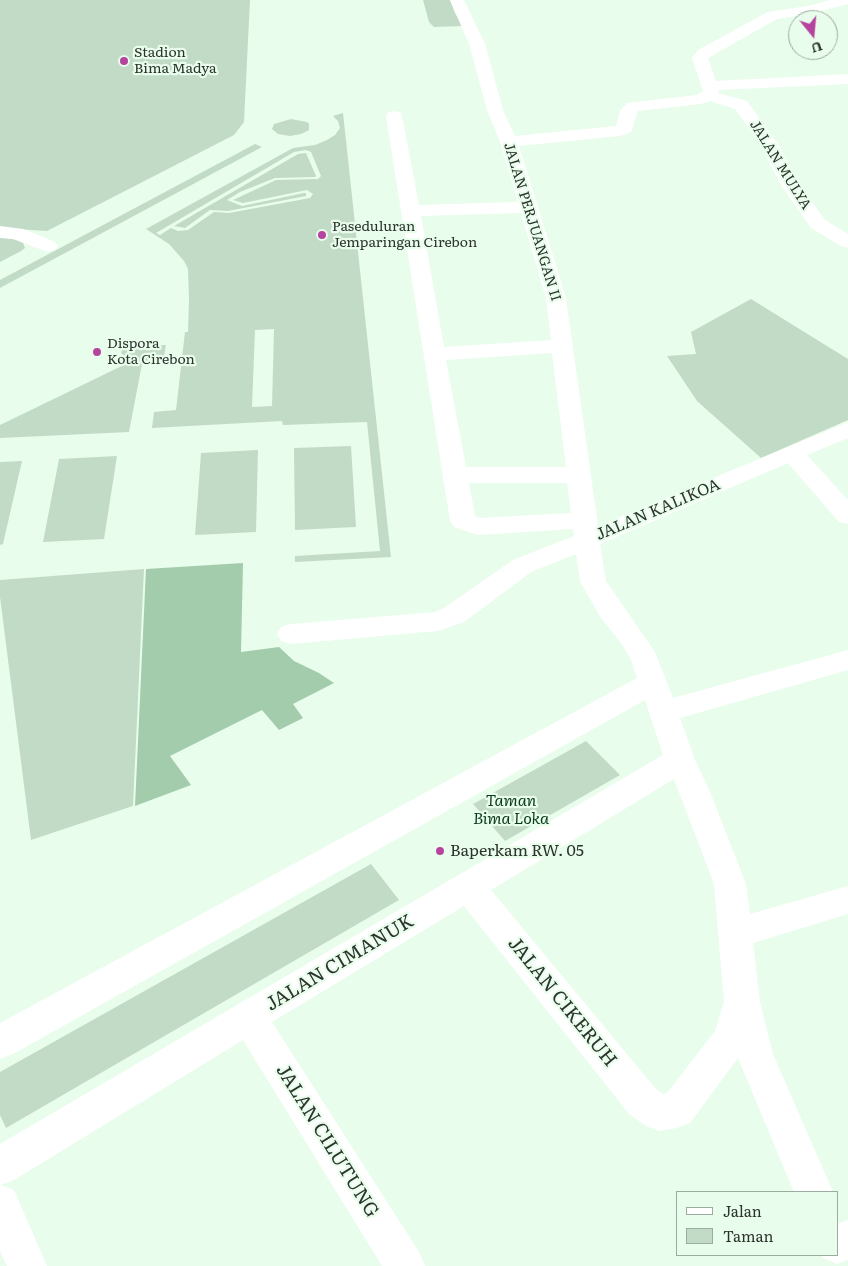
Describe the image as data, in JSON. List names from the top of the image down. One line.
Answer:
{"streets":{"street":["JALAN MULYA","JALAN PERJUANGAN II","JALAN KALIKOA","JALAN CIMANUK","JALAN CIKERUH","JALAN CILUTUNG"]},"crossings":[["JALAN PERJUANGAN II","JALAN KALIKOA"],["JALAN KALIKOA","JALAN CIMANUK"],["JALAN KALIKOA","JALAN CIKERUH"],["JALAN CIMANUK","JALAN CIKERUH"],["JALAN CIMANUK","JALAN CILUTUNG"]],"parks":["Taman Bima Loka"],"places":["Stadion Bima Madya","Paseduluran Jemparingan Cirebon","Dispora Kota Cirebon","Baperkam RW. 05"],"legend":["Jalan","Taman"],"north":"bottom"}
